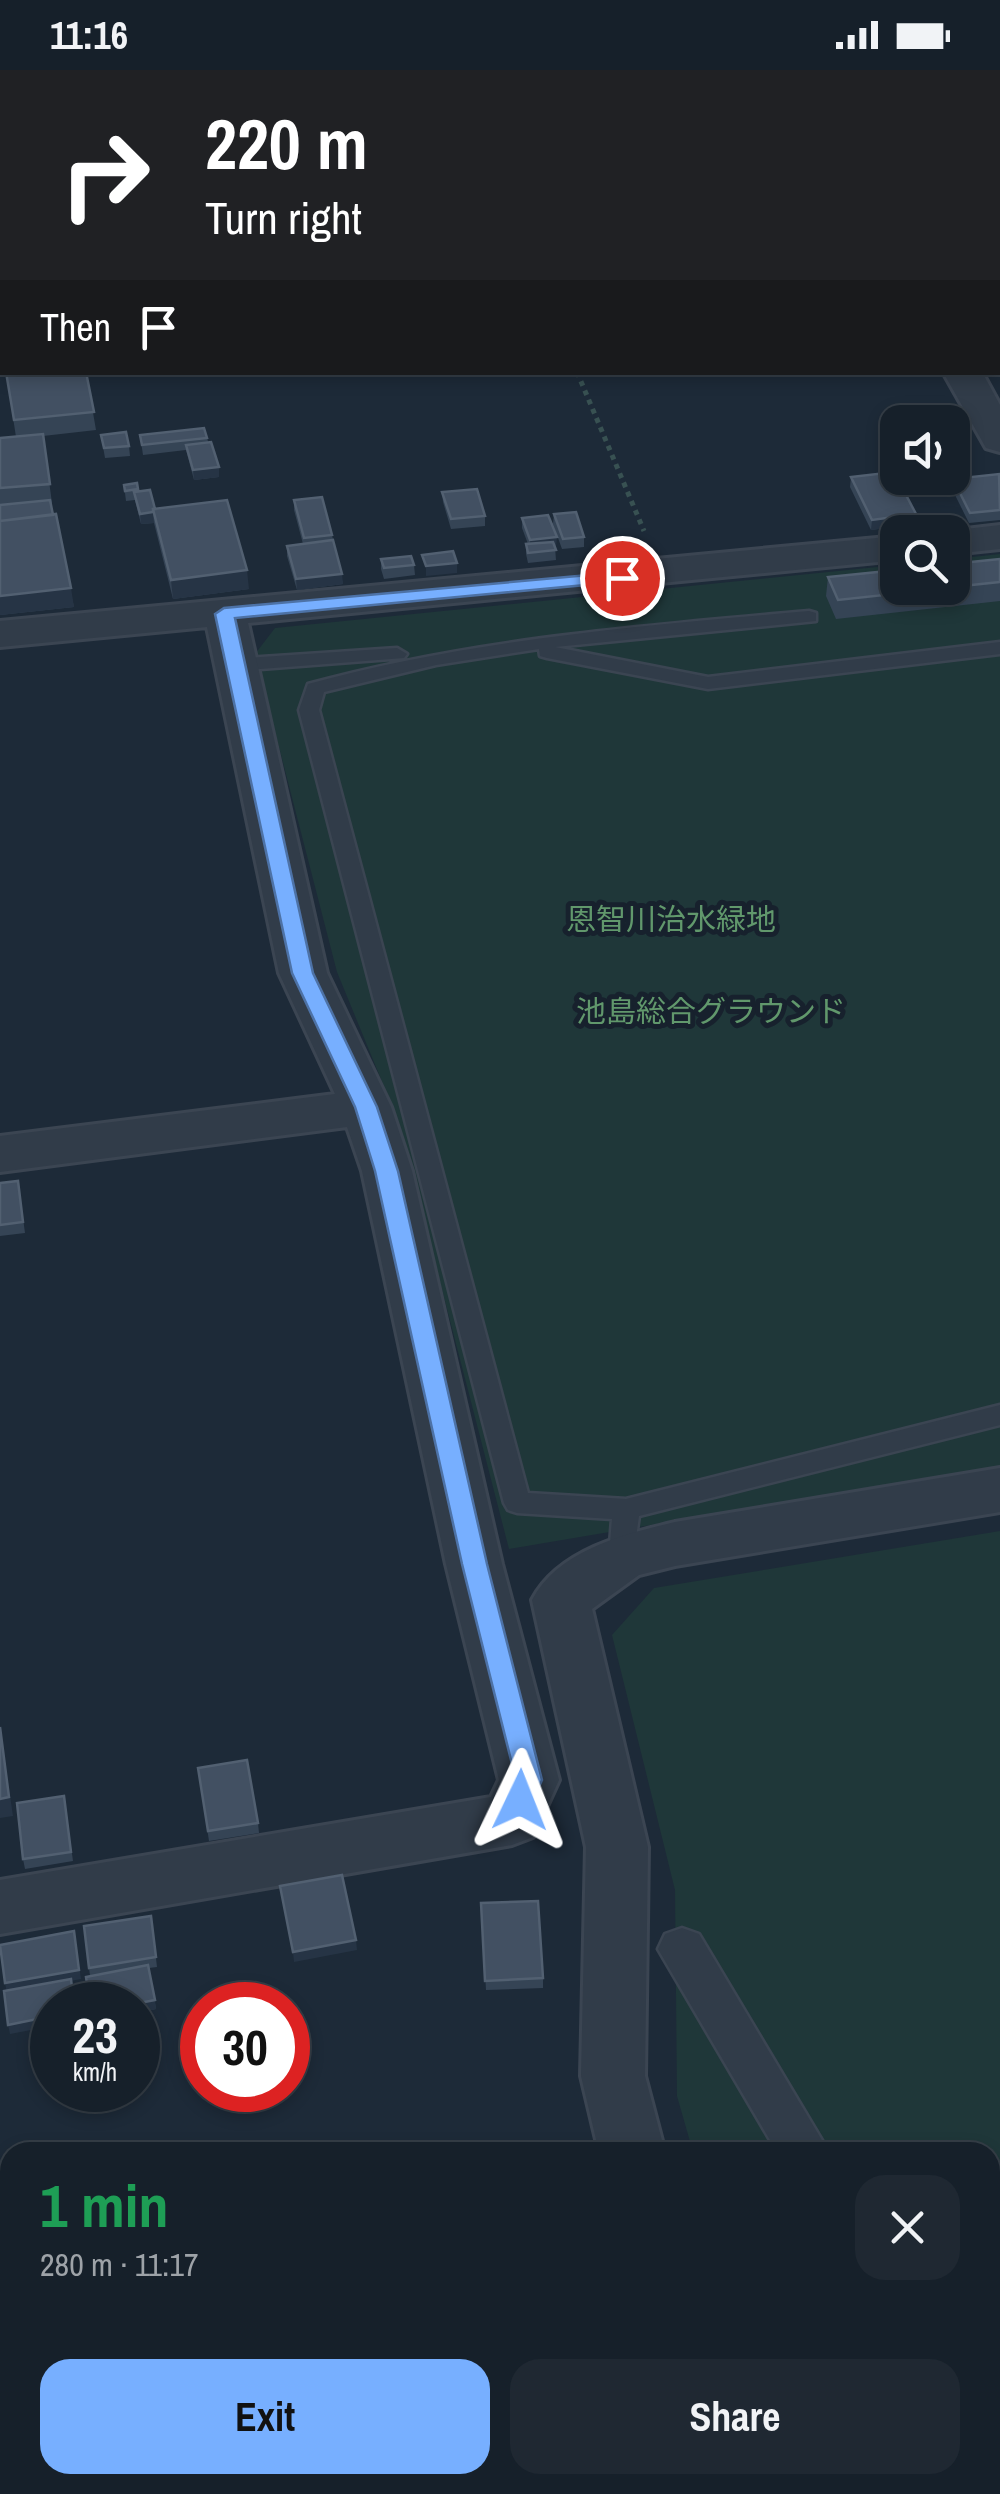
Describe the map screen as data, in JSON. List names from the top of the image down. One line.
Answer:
{"parks":["恩智川治水緑地","池島総合グラウンド"],"page":{"status":"11:16","turn":["220 m","Turn right"],"then":"Then","speed":"23 km/h","limit":"30","heading":["1 min","280 m · 11:17"],"buttons":["Exit","Share"]}}
